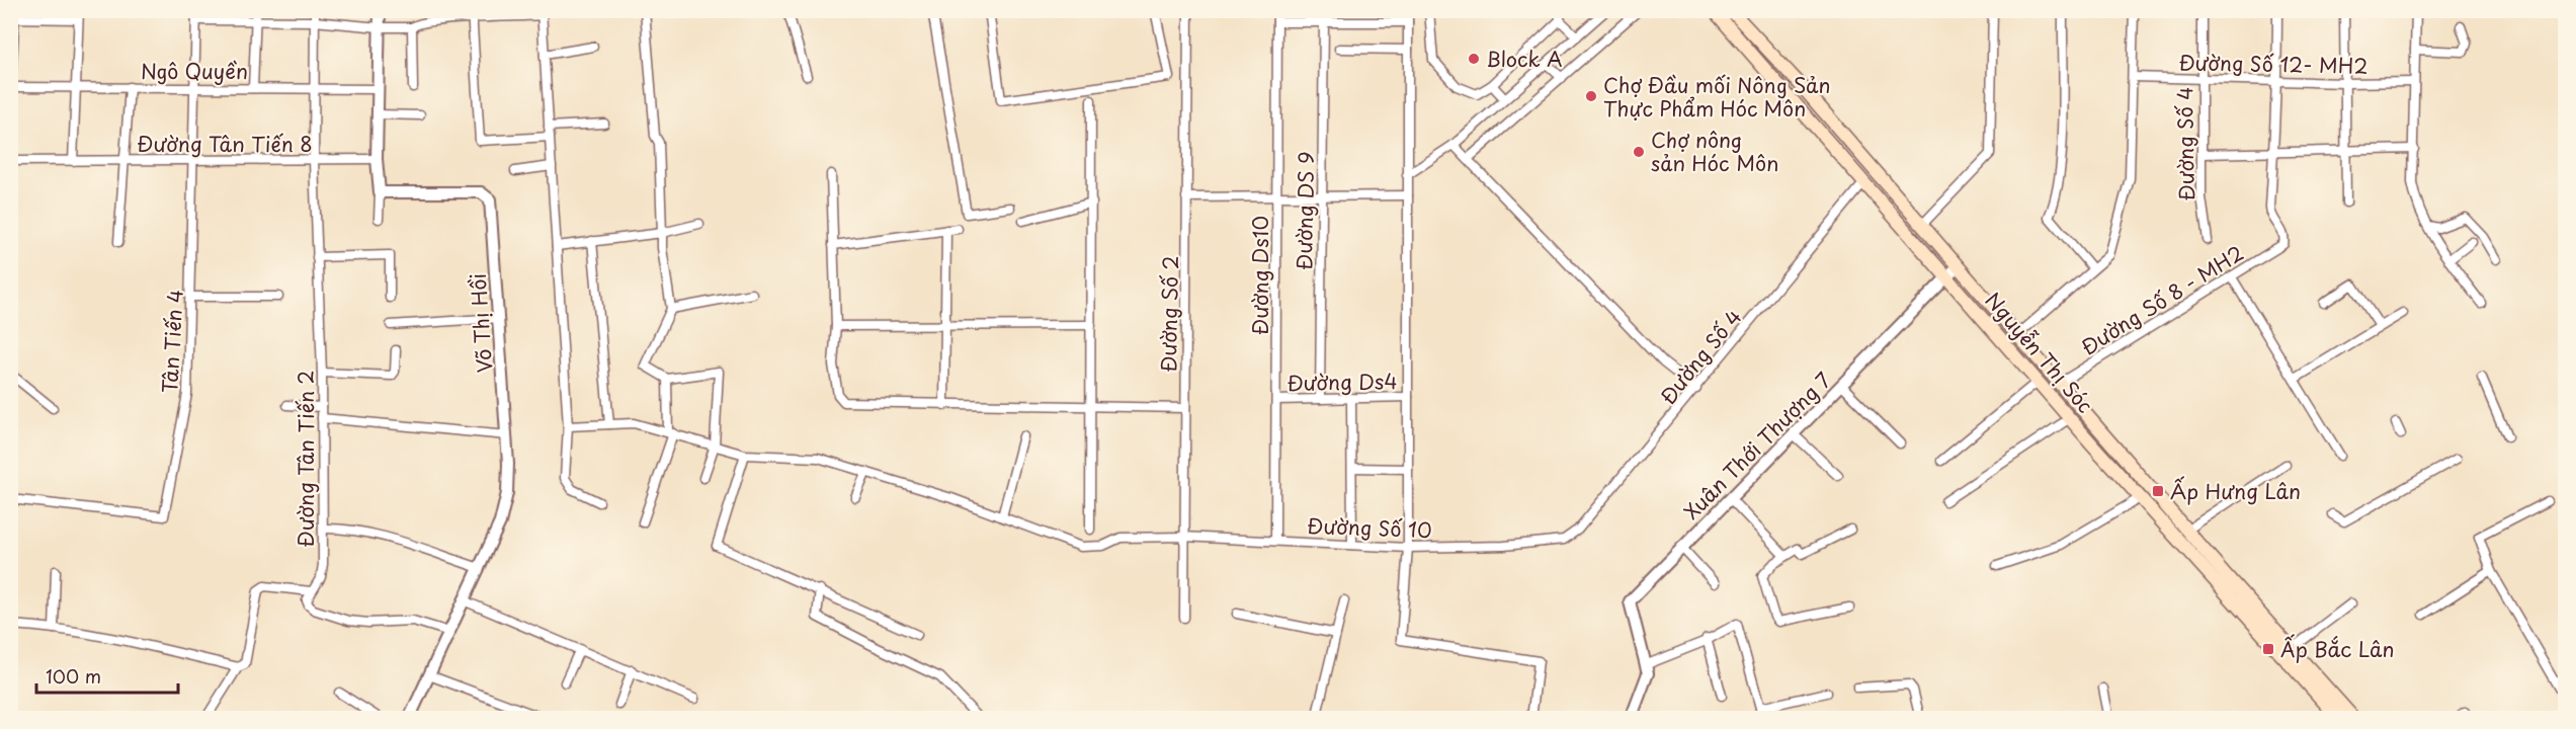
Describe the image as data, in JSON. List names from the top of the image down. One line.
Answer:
{"streets":{"main road":["Nguyễn Thị Sóc"],"street":["Đường Số 12- MH2","Ngô Quyền","Đường Tân Tiến 8","Đường Số 4","Đường DS 9","Đường Ds10","Đường Số 8 - MH2","Đường Số 2","Võ Thị Hồi","Tân Tiến 4","Đường Ds4","Xuân Thới Thượng 7","Đường Tân Tiến 2","Đường Số 10"]},"crossings":[["Đường Số 12- MH2","Đường Số 4"],["Ngô Quyền","Tân Tiến 4"],["Ngô Quyền","Đường Tân Tiến 2"],["Đường Tân Tiến 8","Tân Tiến 4"],["Đường Tân Tiến 8","Đường Tân Tiến 2"],["Đường Số 4","Nguyễn Thị Sóc"],["Đường Số 4","Đường Số 10"],["Đường DS 9","Đường Ds4"],["Đường Ds10","Đường Ds4"],["Đường Ds10","Đường Số 10"],["Đường Số 8 - MH2","Nguyễn Thị Sóc"],["Đường Số 2","Đường Số 10"],["Nguyễn Thị Sóc","Xuân Thới Thượng 7"]],"places":{"other":["Block A","Chợ Đầu mối Nông Sản Thực Phẩm Hóc Môn","Chợ nông sản Hóc Môn"],"transit":["Ấp Hưng Lân","Ấp Bắc Lân"]},"scale_bar":"100 m"}
